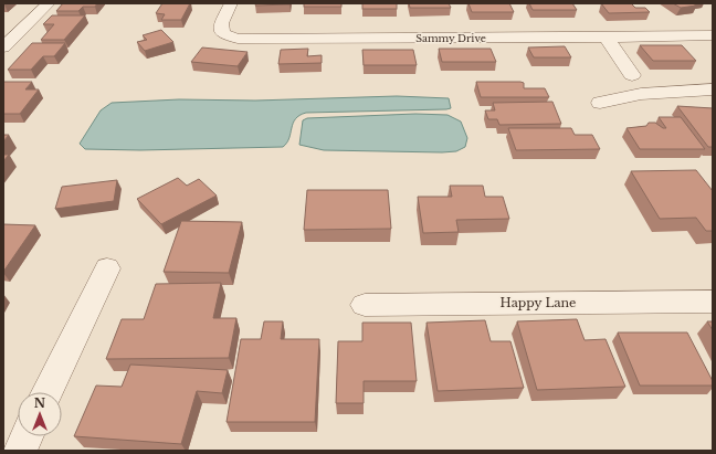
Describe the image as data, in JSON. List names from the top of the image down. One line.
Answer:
{"streets":{"street":["Sammy Drive","Happy Lane"]},"north":"top"}
